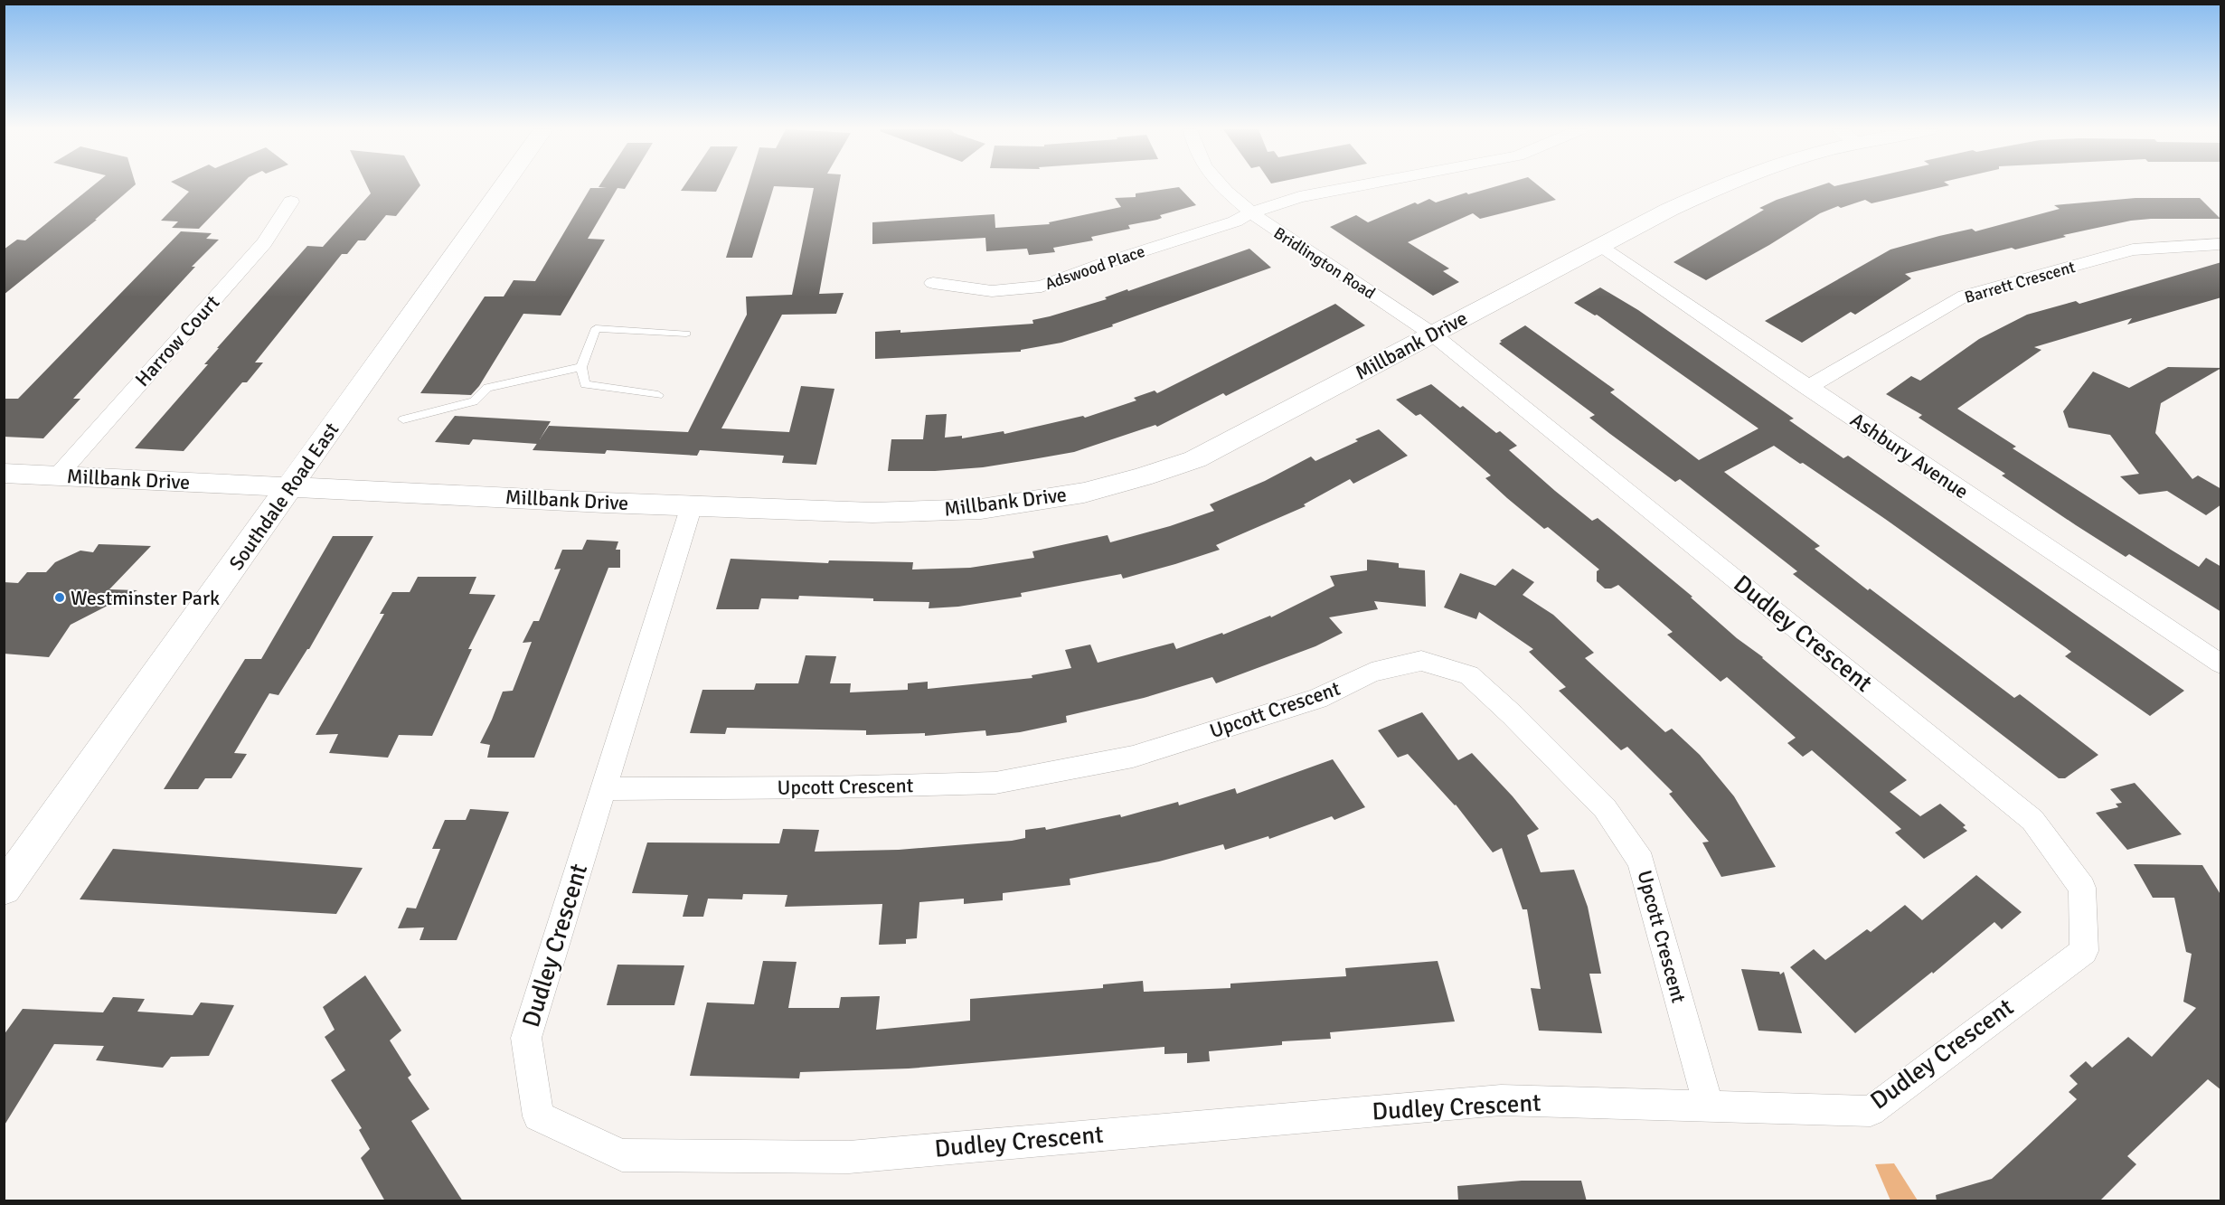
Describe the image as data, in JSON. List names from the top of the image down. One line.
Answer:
{"streets":{"street":["Bridlington Road","Adswood Place","Barrett Crescent","Harrow Court","Millbank Drive","Ashbury Avenue","Southdale Road East","Dudley Crescent","Upcott Crescent"]},"crossings":[["Bridlington Road","Adswood Place"],["Bridlington Road","Millbank Drive"],["Bridlington Road","Dudley Crescent"],["Barrett Crescent","Ashbury Avenue"],["Harrow Court","Millbank Drive"],["Millbank Drive","Ashbury Avenue"],["Millbank Drive","Southdale Road East"],["Millbank Drive","Dudley Crescent"],["Dudley Crescent","Upcott Crescent"]],"places":["Westminster Park"]}
